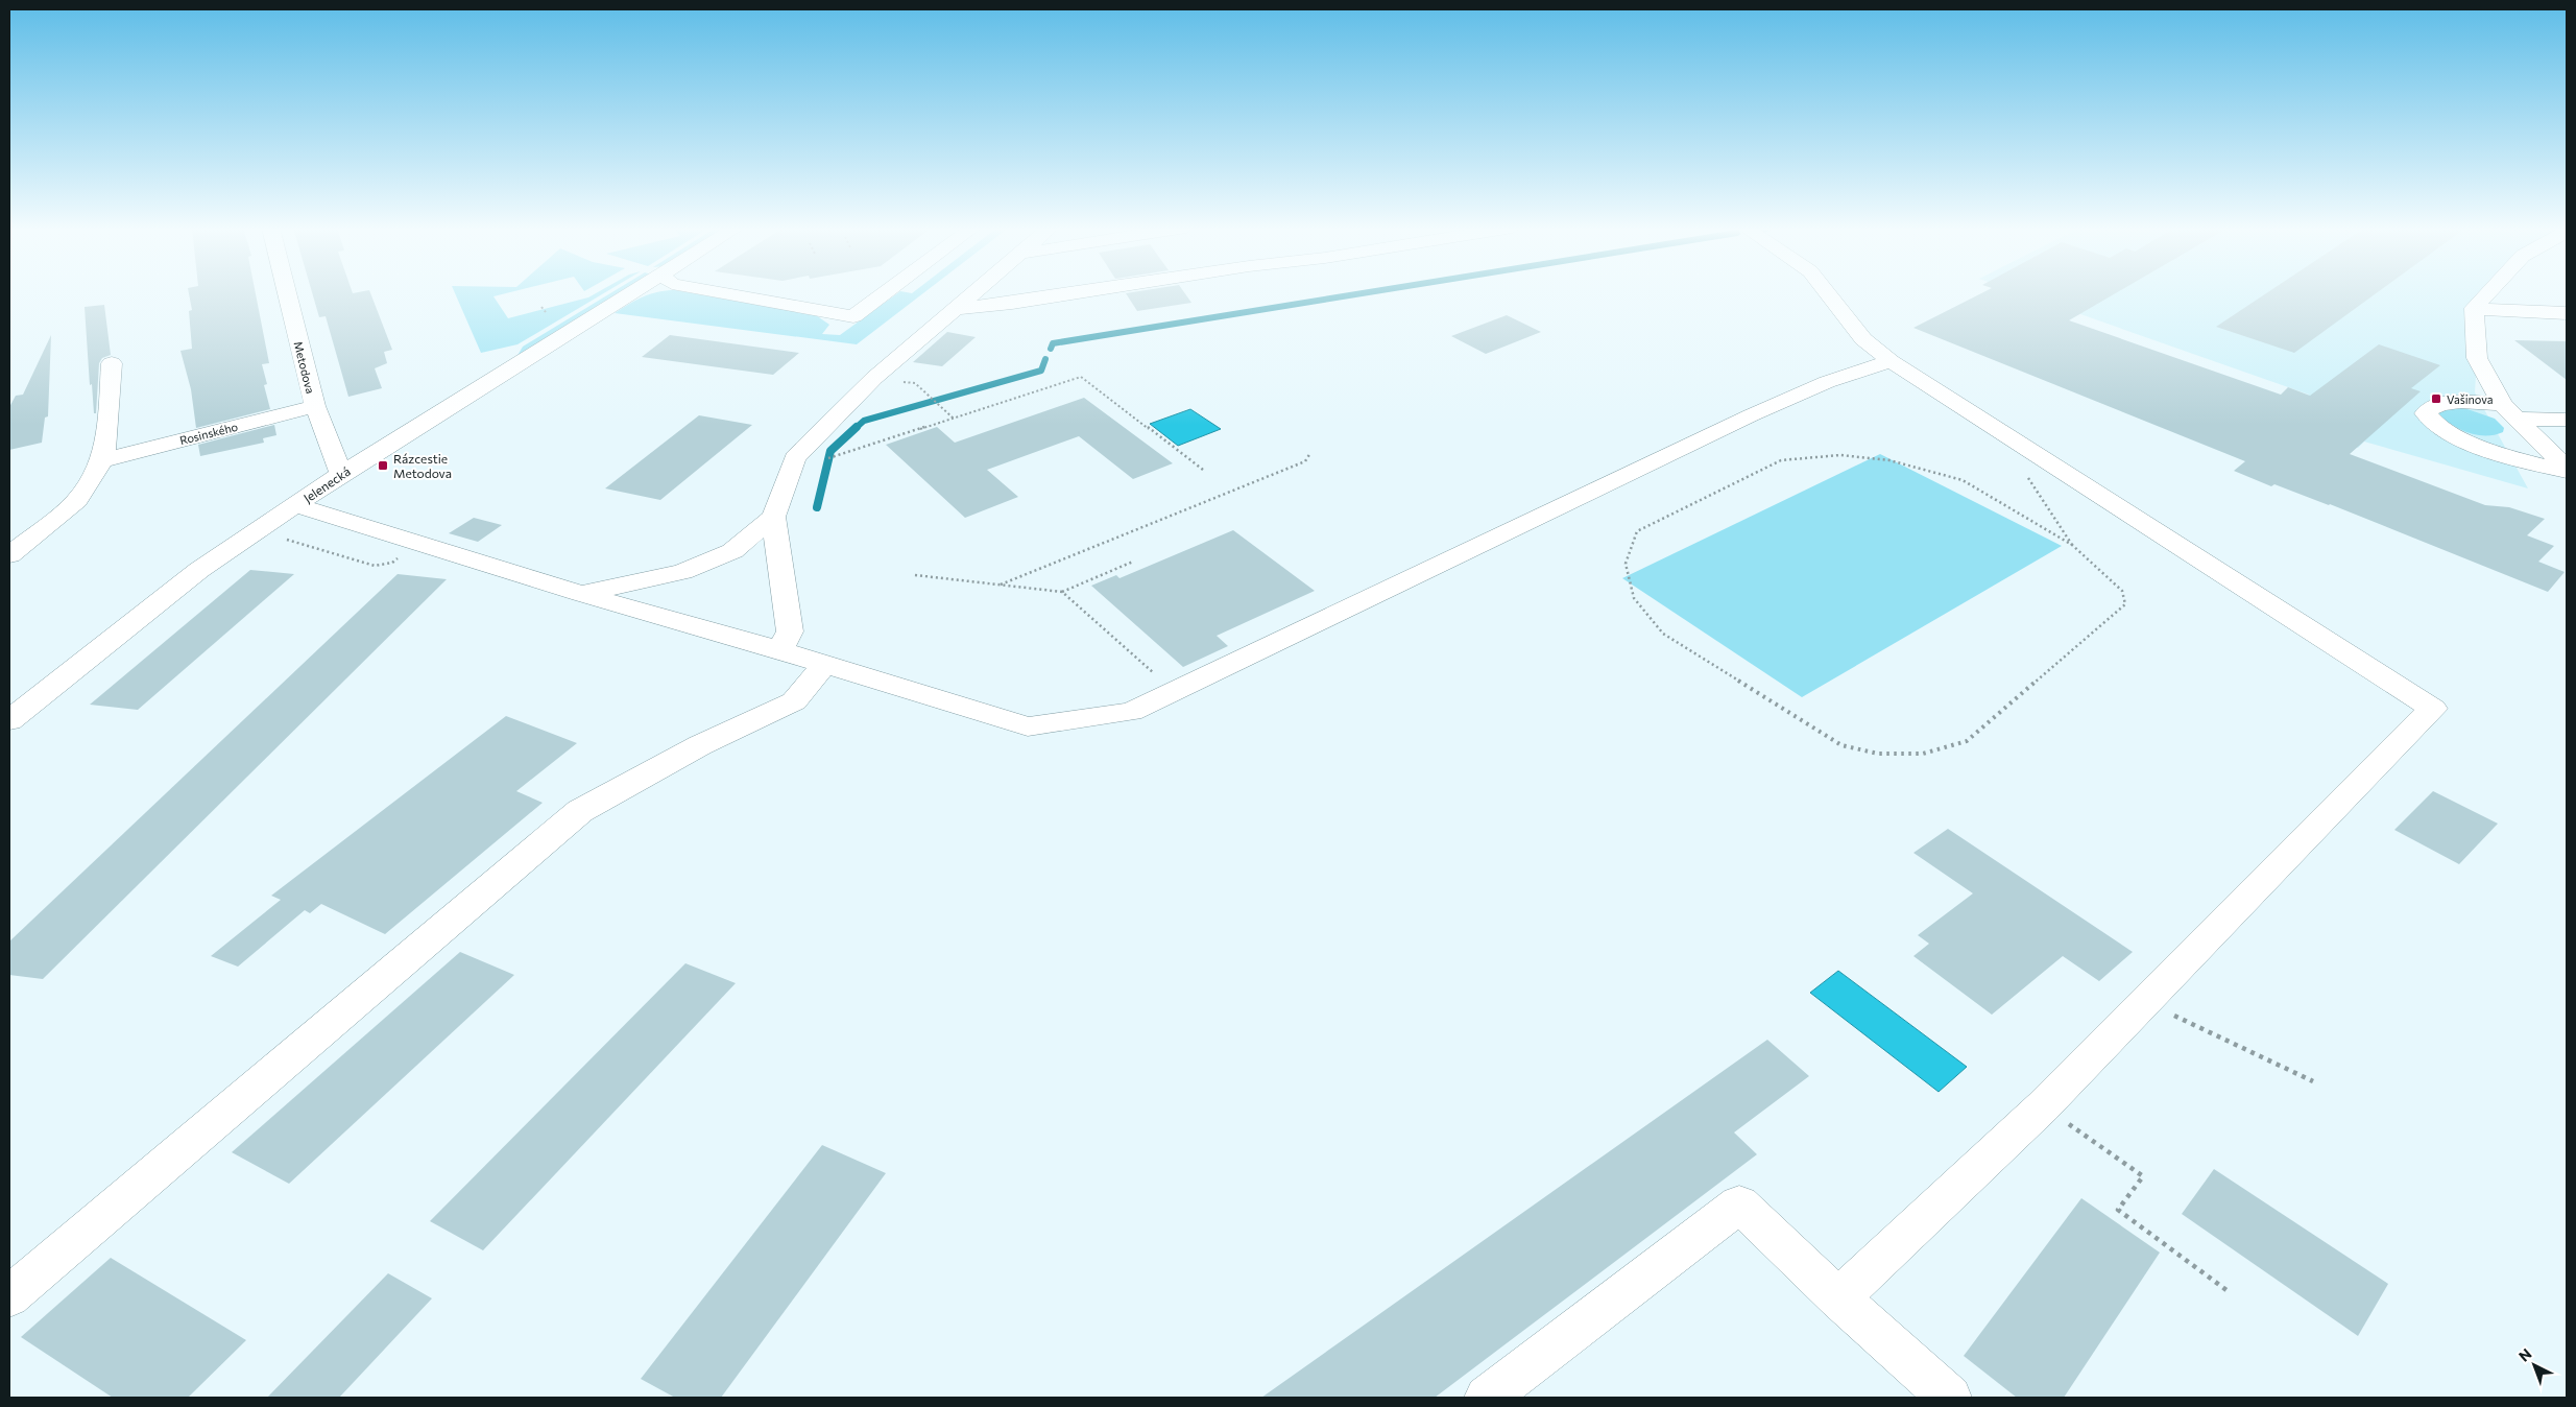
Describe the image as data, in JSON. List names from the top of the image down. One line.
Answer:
{"streets":{"street":["Metodova","Rosinského","Jelenecká"]},"crossings":[["Metodova","Rosinského"],["Metodova","Jelenecká"]],"places":{"transit":["Vašinova","Rázcestie Metodova"]},"north":"top left"}
